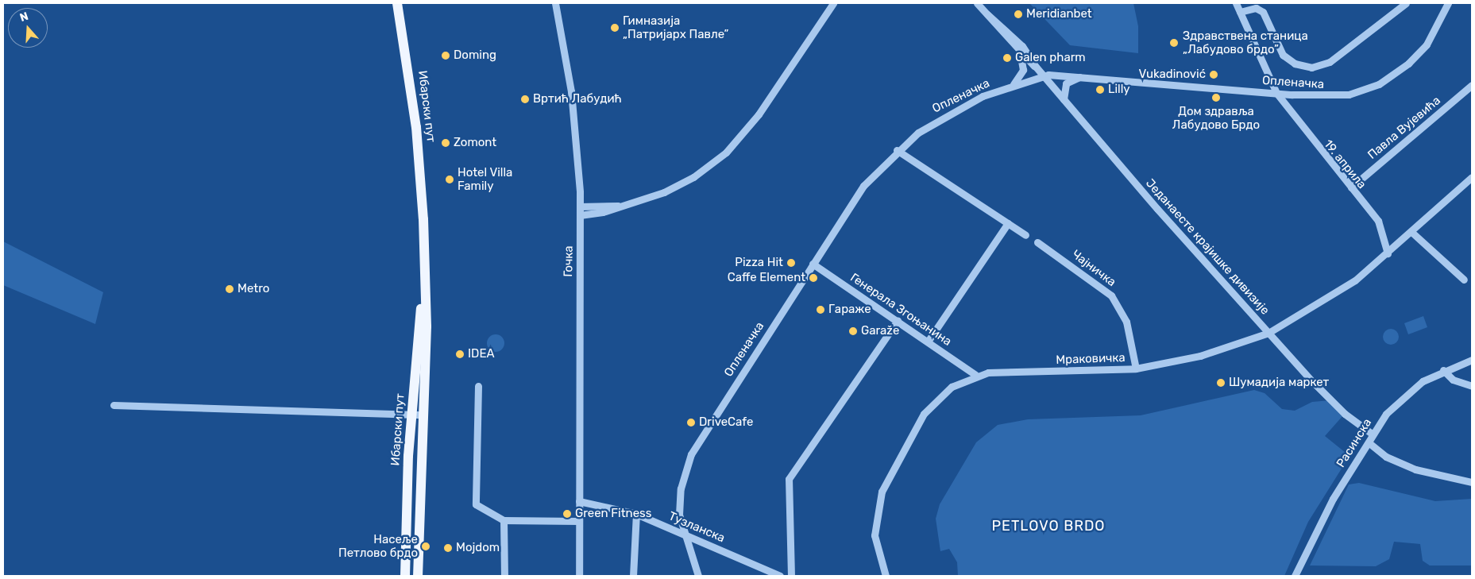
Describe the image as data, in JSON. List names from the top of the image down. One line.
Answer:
{"streets":{"main road":["Ибарски пут"],"street":["Опленачка","Павла Вујевића","19. априла","Једанаесте крајишке дивизије","Гочка","Чајничка","Генерала Згоњанина","Мраковичка","Расинска","Тузланска"]},"crossings":[["Опленачка","19. априла"],["Опленачка","Једанаесте крајишке дивизије"],["Опленачка","Генерала Згоњанина"],["Опленачка","Тузланска"],["Павла Вујевића","19. априла"],["19. априла","Мраковичка"],["Једанаесте крајишке дивизије","Мраковичка"],["Једанаесте крајишке дивизије","Расинска"],["Гочка","Тузланска"],["Чајничка","Мраковичка"],["Генерала Згоњанина","Мраковичка"]],"districts":["PETLOVO BRDO"],"places":["Meridianbet","Гимназија „Патријарх Павле”","Здравствена станица „Лабудово брдо”","Doming","Galen pharm","Vukadinović","Lilly","Дом здравља Лабудово Брдо","Вртић Лабудић","Zomont","Hotel Villa Family","Pizza Hit","Caffe Element","Metro","Гараже","Garaže","IDEA","Шумадија маркет","DriveCafe","Green Fitness","Насеље Петлово брдо","Mojdom"],"north":"top"}
